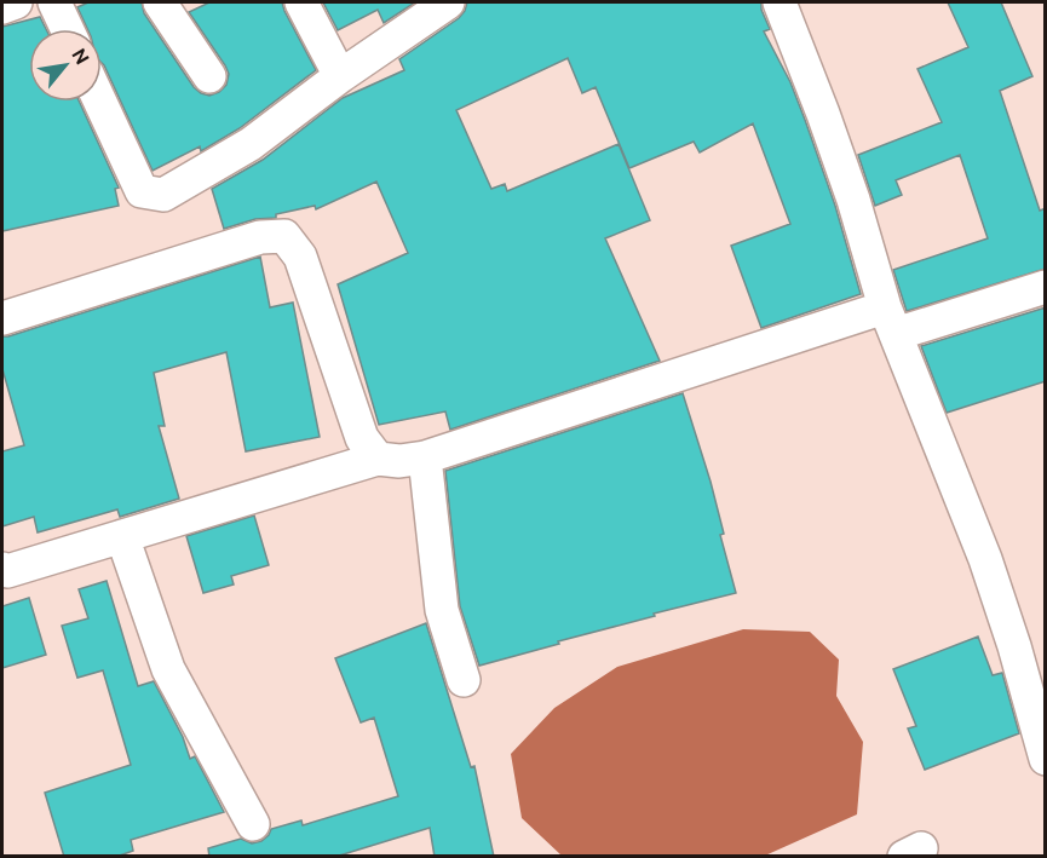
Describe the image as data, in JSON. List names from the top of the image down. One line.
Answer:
{"north":"top right"}
